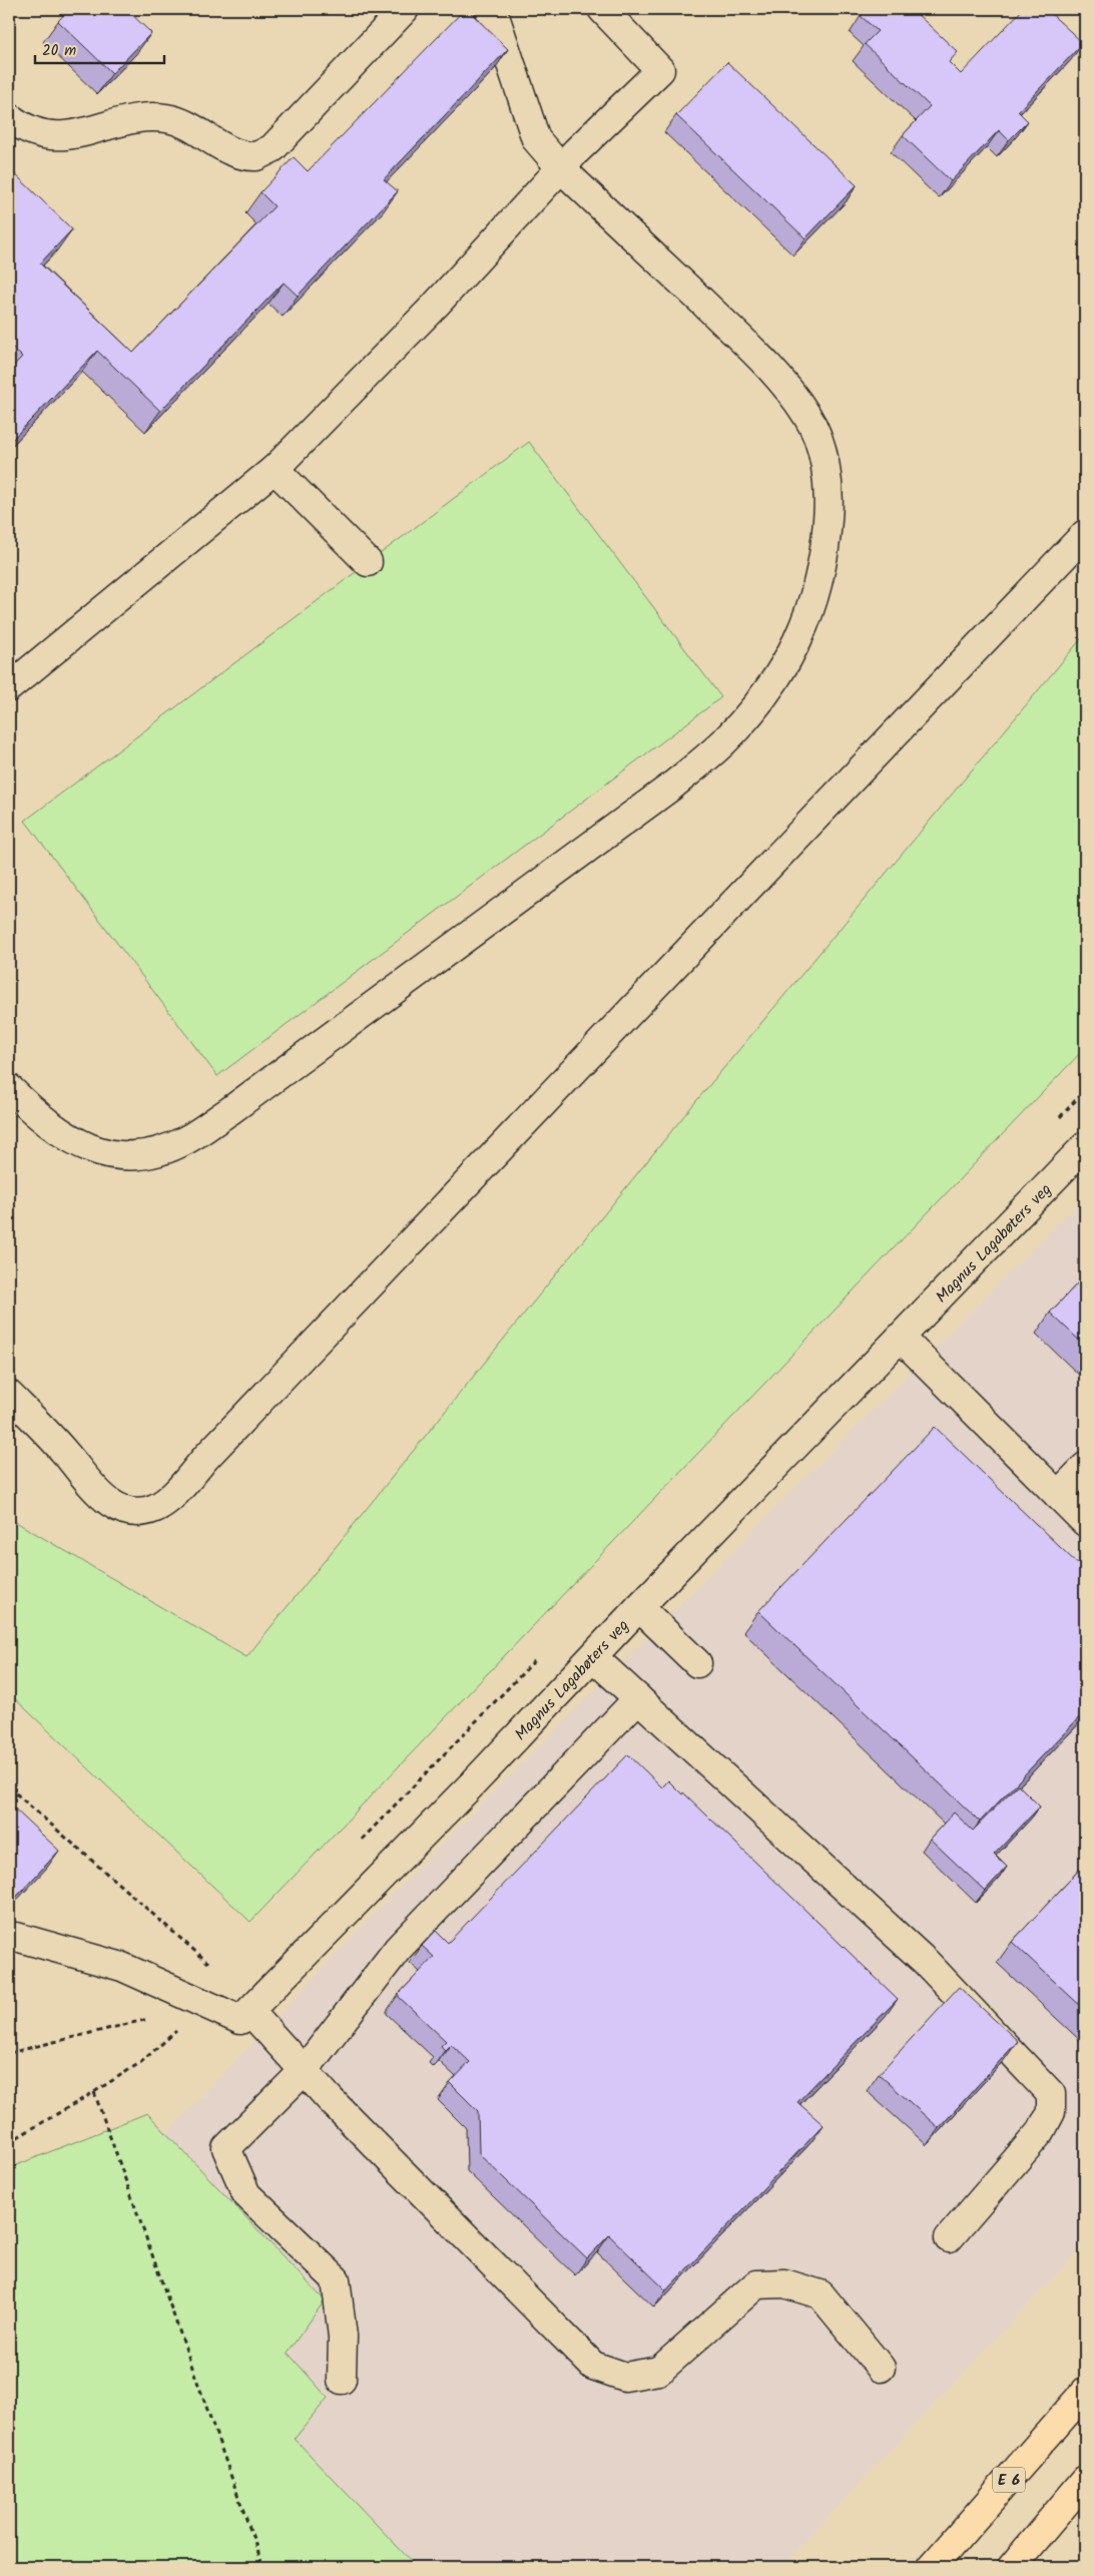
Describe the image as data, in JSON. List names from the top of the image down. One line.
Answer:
{"streets":{"highway":["E 6"],"street":["Magnus Lagabøters veg"]},"scale_bar":"20 m"}
